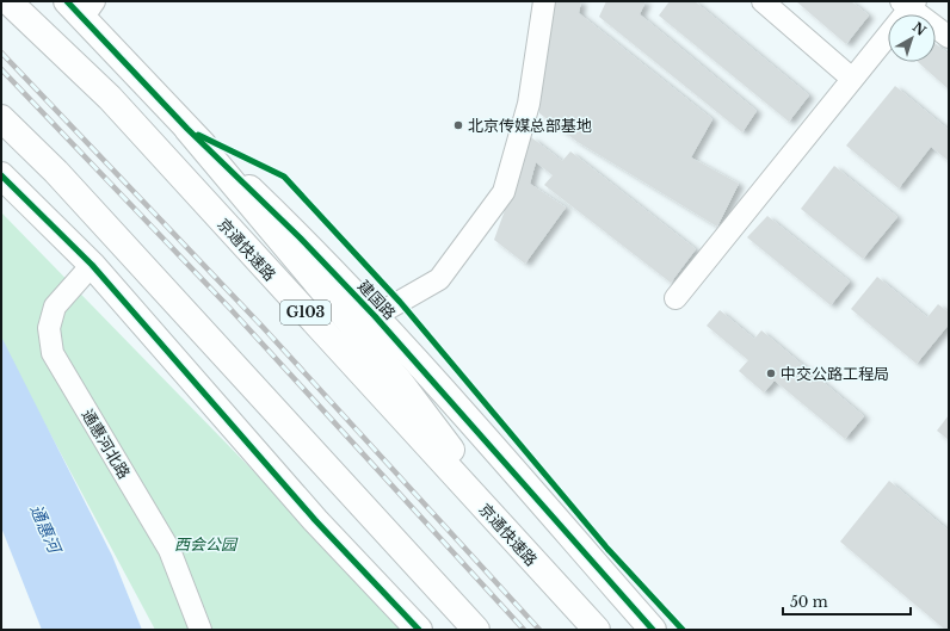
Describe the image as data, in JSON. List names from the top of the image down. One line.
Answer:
{"streets":{"main road":["京通快速路","建国路","G103"],"street":["通惠河北路"]},"water":["通惠河"],"parks":["西会公园"],"places":["北京传媒总部基地","中交公路工程局"],"scale_bar":"50 m","north":"top right"}
